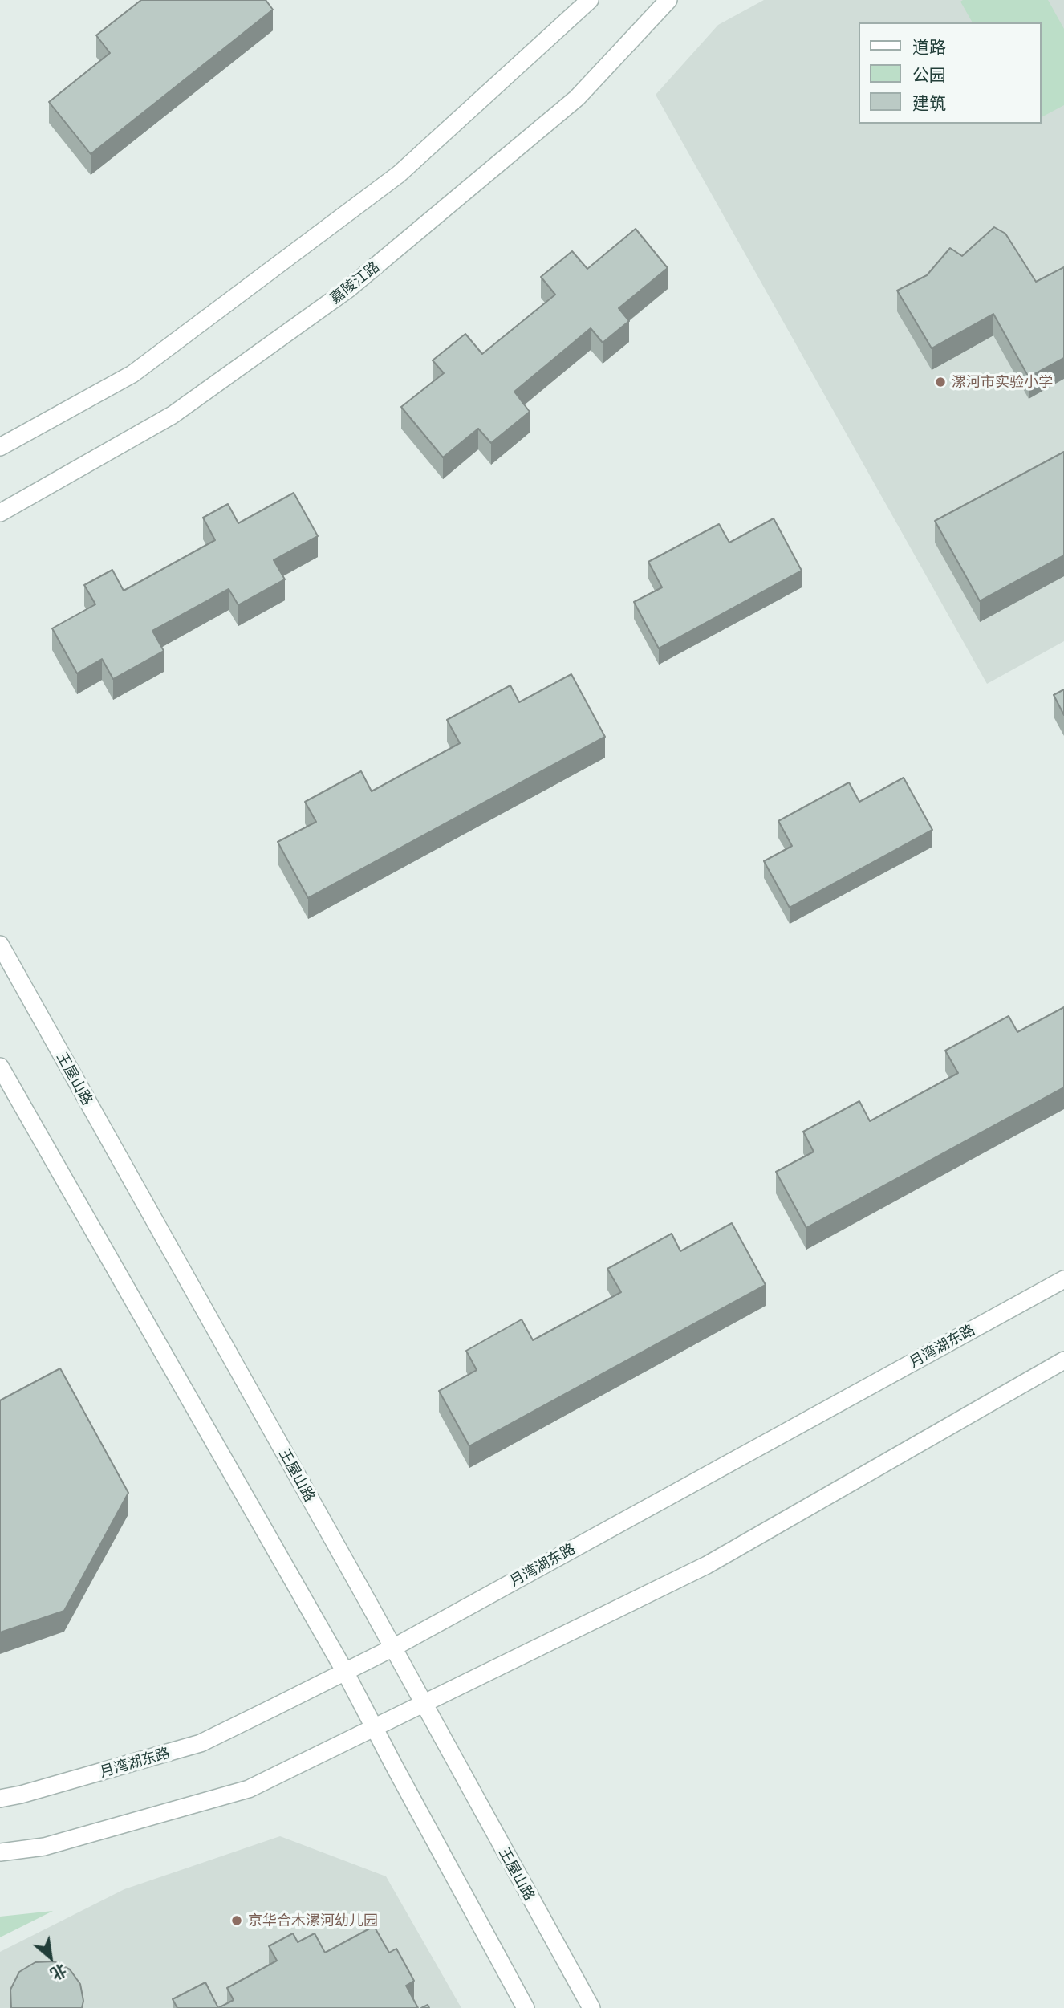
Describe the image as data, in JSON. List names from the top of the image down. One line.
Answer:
{"streets":{"street":["嘉陵江路","王屋山路","月湾湖东路"]},"crossings":[["王屋山路","月湾湖东路"]],"places":["漯河市实验小学","京华合木漯河幼儿园"],"legend":["道路","公园","建筑"],"north":"bottom right"}
